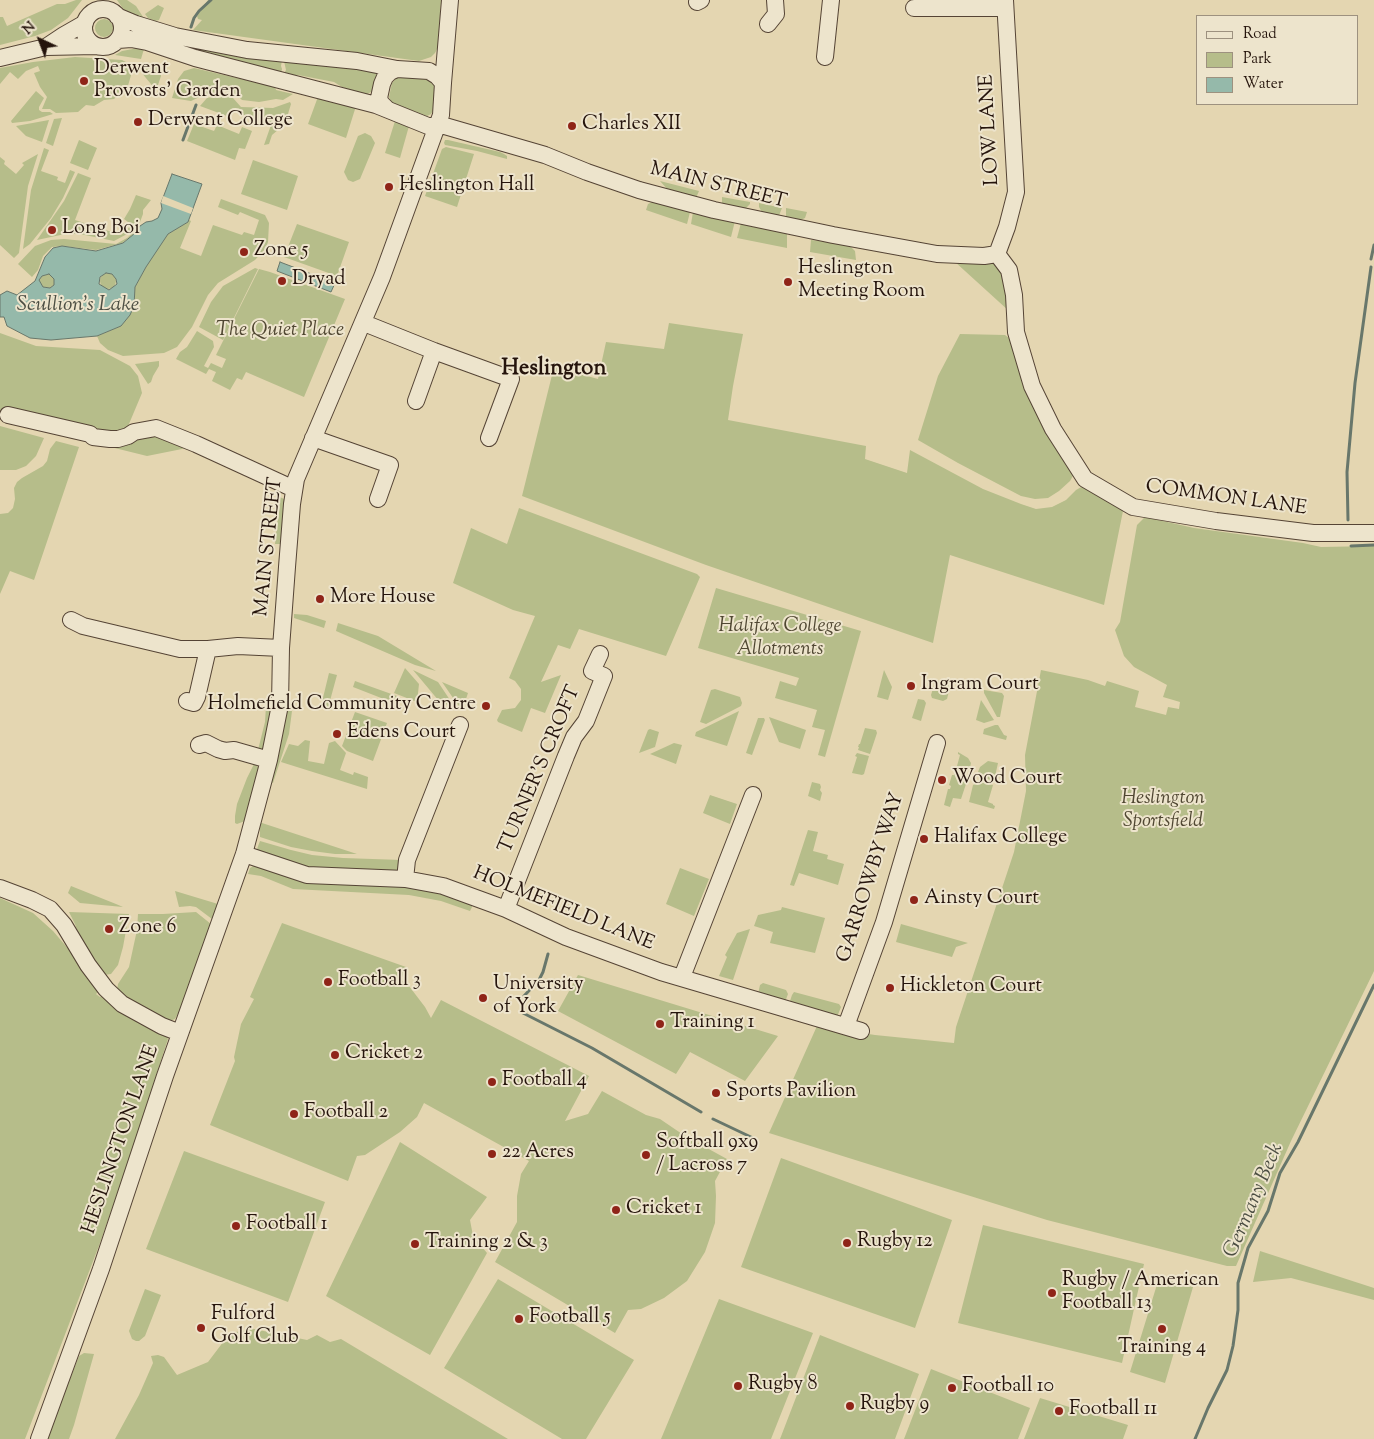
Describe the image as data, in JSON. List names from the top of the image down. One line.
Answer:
{"streets":{"street":["LOW LANE","MAIN STREET","COMMON LANE","TURNER'S CROFT","GARROWBY WAY","HOLMEFIELD LANE","HESLINGTON LANE"]},"crossings":[["LOW LANE","MAIN STREET"],["LOW LANE","COMMON LANE"],["MAIN STREET","COMMON LANE"],["MAIN STREET","HOLMEFIELD LANE"],["MAIN STREET","HESLINGTON LANE"],["TURNER'S CROFT","HOLMEFIELD LANE"],["GARROWBY WAY","HOLMEFIELD LANE"],["HOLMEFIELD LANE","HESLINGTON LANE"]],"districts":["Heslington"],"water":["Scullion's Lake","Germany Beck"],"parks":["The Quiet Place","Halifax College Allotments","Heslington Sportsfield"],"places":["Derwent Provosts' Garden","Derwent College","Charles XII","Heslington Hall","Long Boi","Zone 5","Dryad","Heslington Meeting Room","More House","Ingram Court","Holmefield Community Centre","Edens Court","Wood Court","Halifax College","Ainsty Court","Zone 6","Football 3","Hickleton Court","University of York","Training 1","Cricket 2","Football 4","Sports Pavilion","Football 2","22 Acres","Softball 9x9 / Lacross 7","Cricket 1","Football 1","Rugby 12","Training 2 & 3","Rugby / American Football 13","Football 5","Fulford Golf Club","Training 4","Rugby 8","Football 10","Rugby 9","Football 11"],"legend":["Road","Park","Water"],"north":"top left"}
